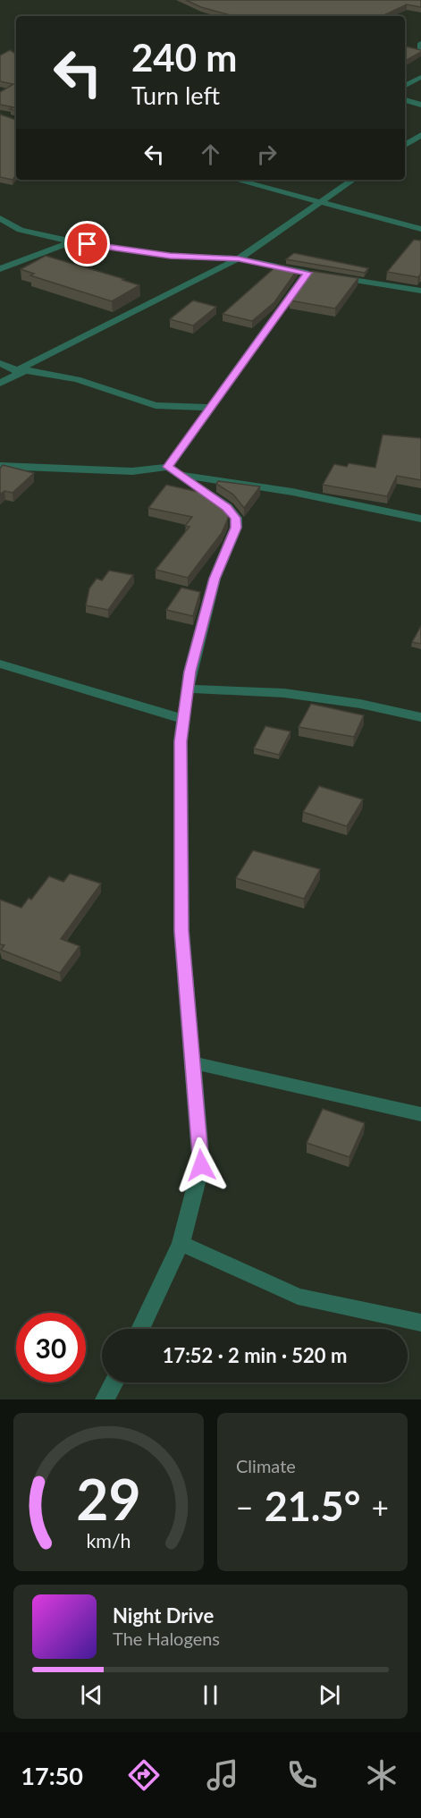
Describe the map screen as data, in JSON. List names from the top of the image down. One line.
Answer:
{"page":{"turn":["240 m","Turn left"],"limit":"30","trip":"17:52 · 2 min · 520 m","tile":"Climate","heat":["−","21.5°","+"],"song":["Night Drive","The Halogens"],"tabs":"17:50","gauge":["29","km/h"]}}
